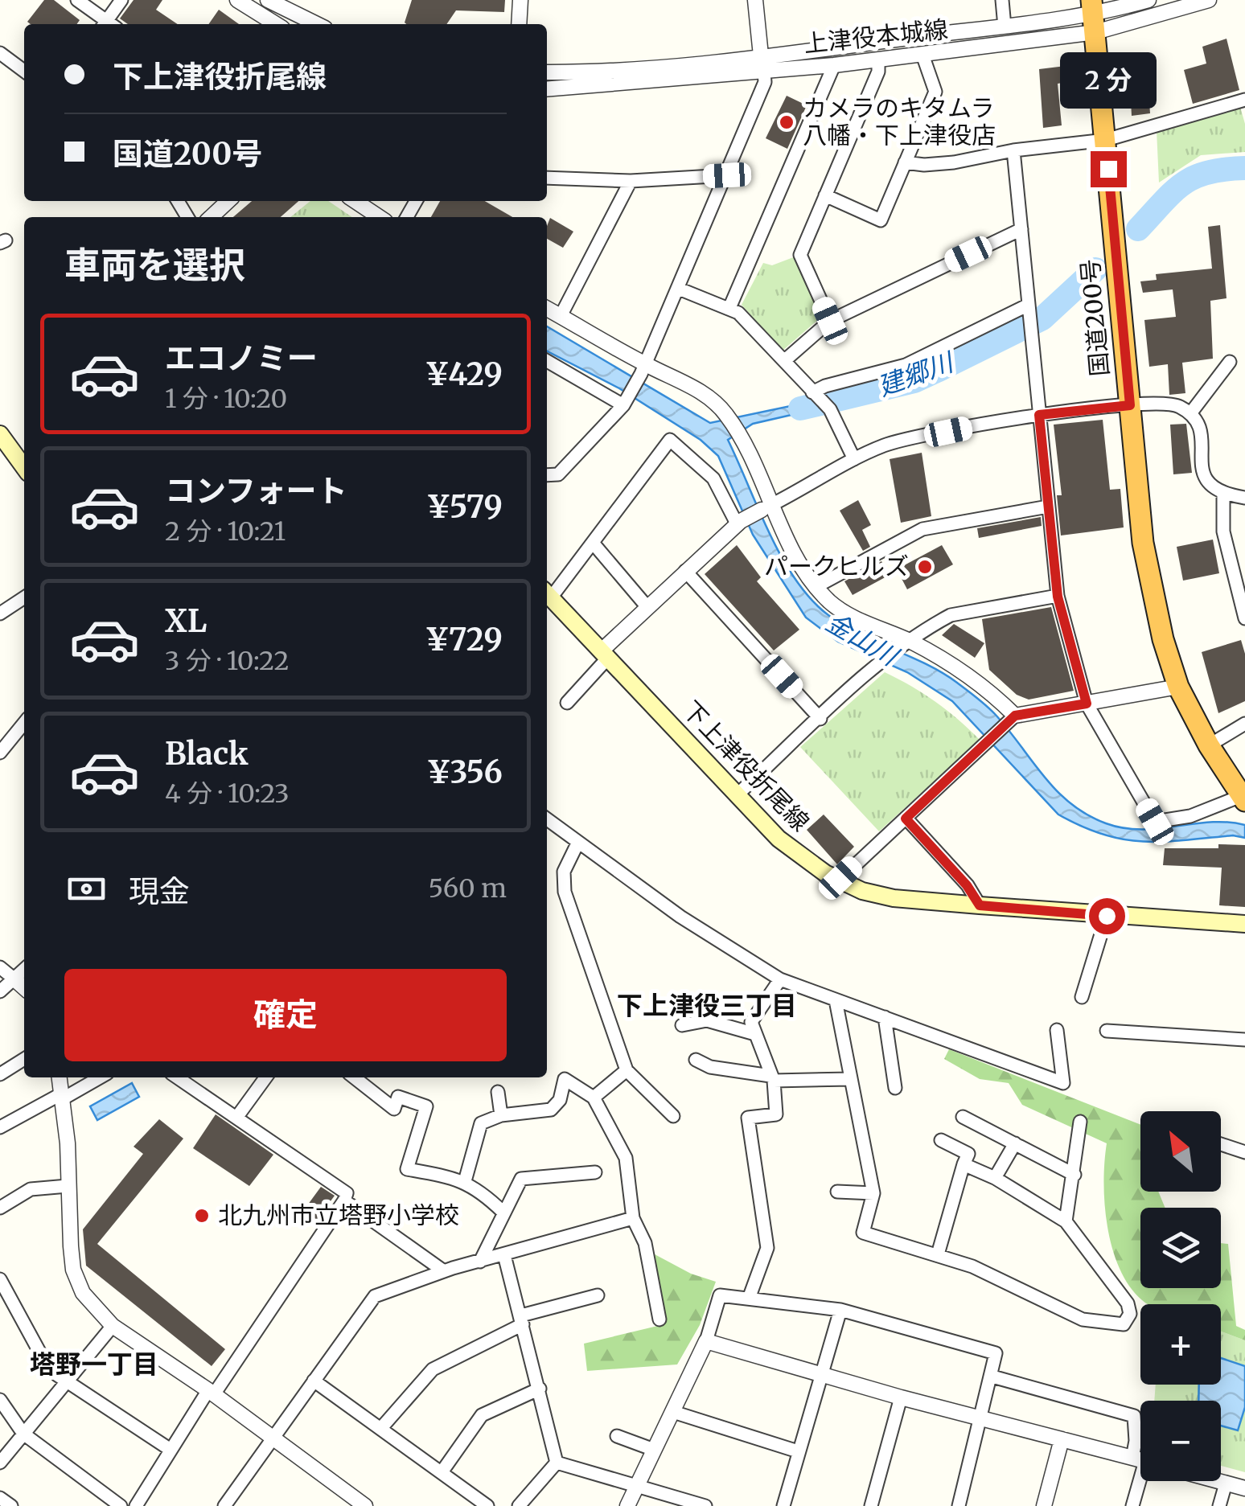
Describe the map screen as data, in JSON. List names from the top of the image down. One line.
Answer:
{"streets":{"highway":["国道200号"],"main road":["下上津役折尾線"],"street":["上津役本城線"]},"crossings":[["上津役本城線","国道200号"]],"districts":["下上津役三丁目","塔野一丁目"],"water":["建郷川","金山川"],"places":["カメラのキタムラ 八幡・下上津役店","パークヒルズ","北九州市立塔野小学校"],"north":"top left","page":{"banner":["下上津役折尾線","国道200号"],"bubble":"2 分","heading":"車両を選択","list":[{"name":"エコノミー","note":"1 分 · 10:20","value":"¥429"},{"name":"コンフォート","note":"2 分 · 10:21","value":"¥579"},{"name":"XL","note":"3 分 · 10:22","value":"¥729"},{"name":"Black","note":"4 分 · 10:23","value":"¥356"}],"pay":["現金","560 m"],"buttons":"確定","map_buttons":["+","−"]}}
